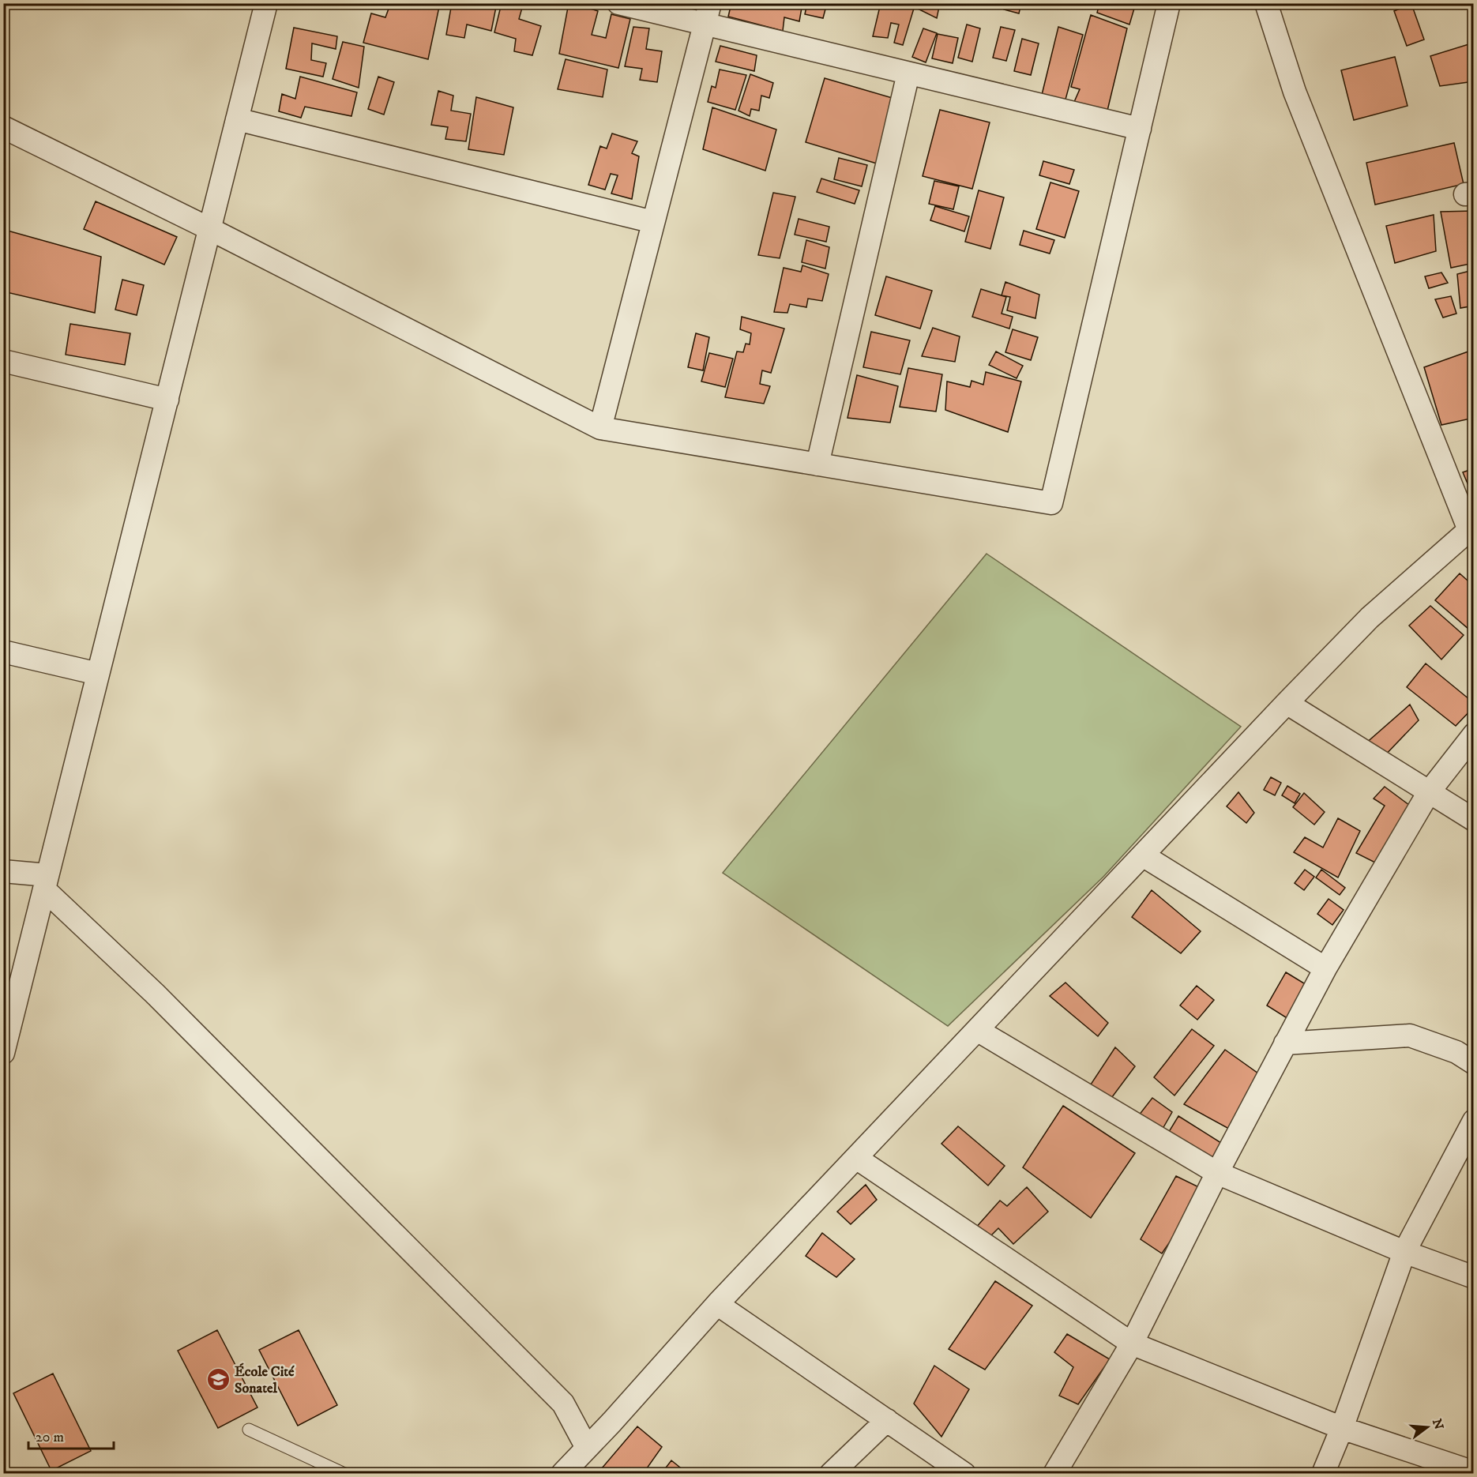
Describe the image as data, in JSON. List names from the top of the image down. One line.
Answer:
{"places":{"school or university":["École Cité Sonatel"]},"scale_bar":"20 m","north":"right"}
